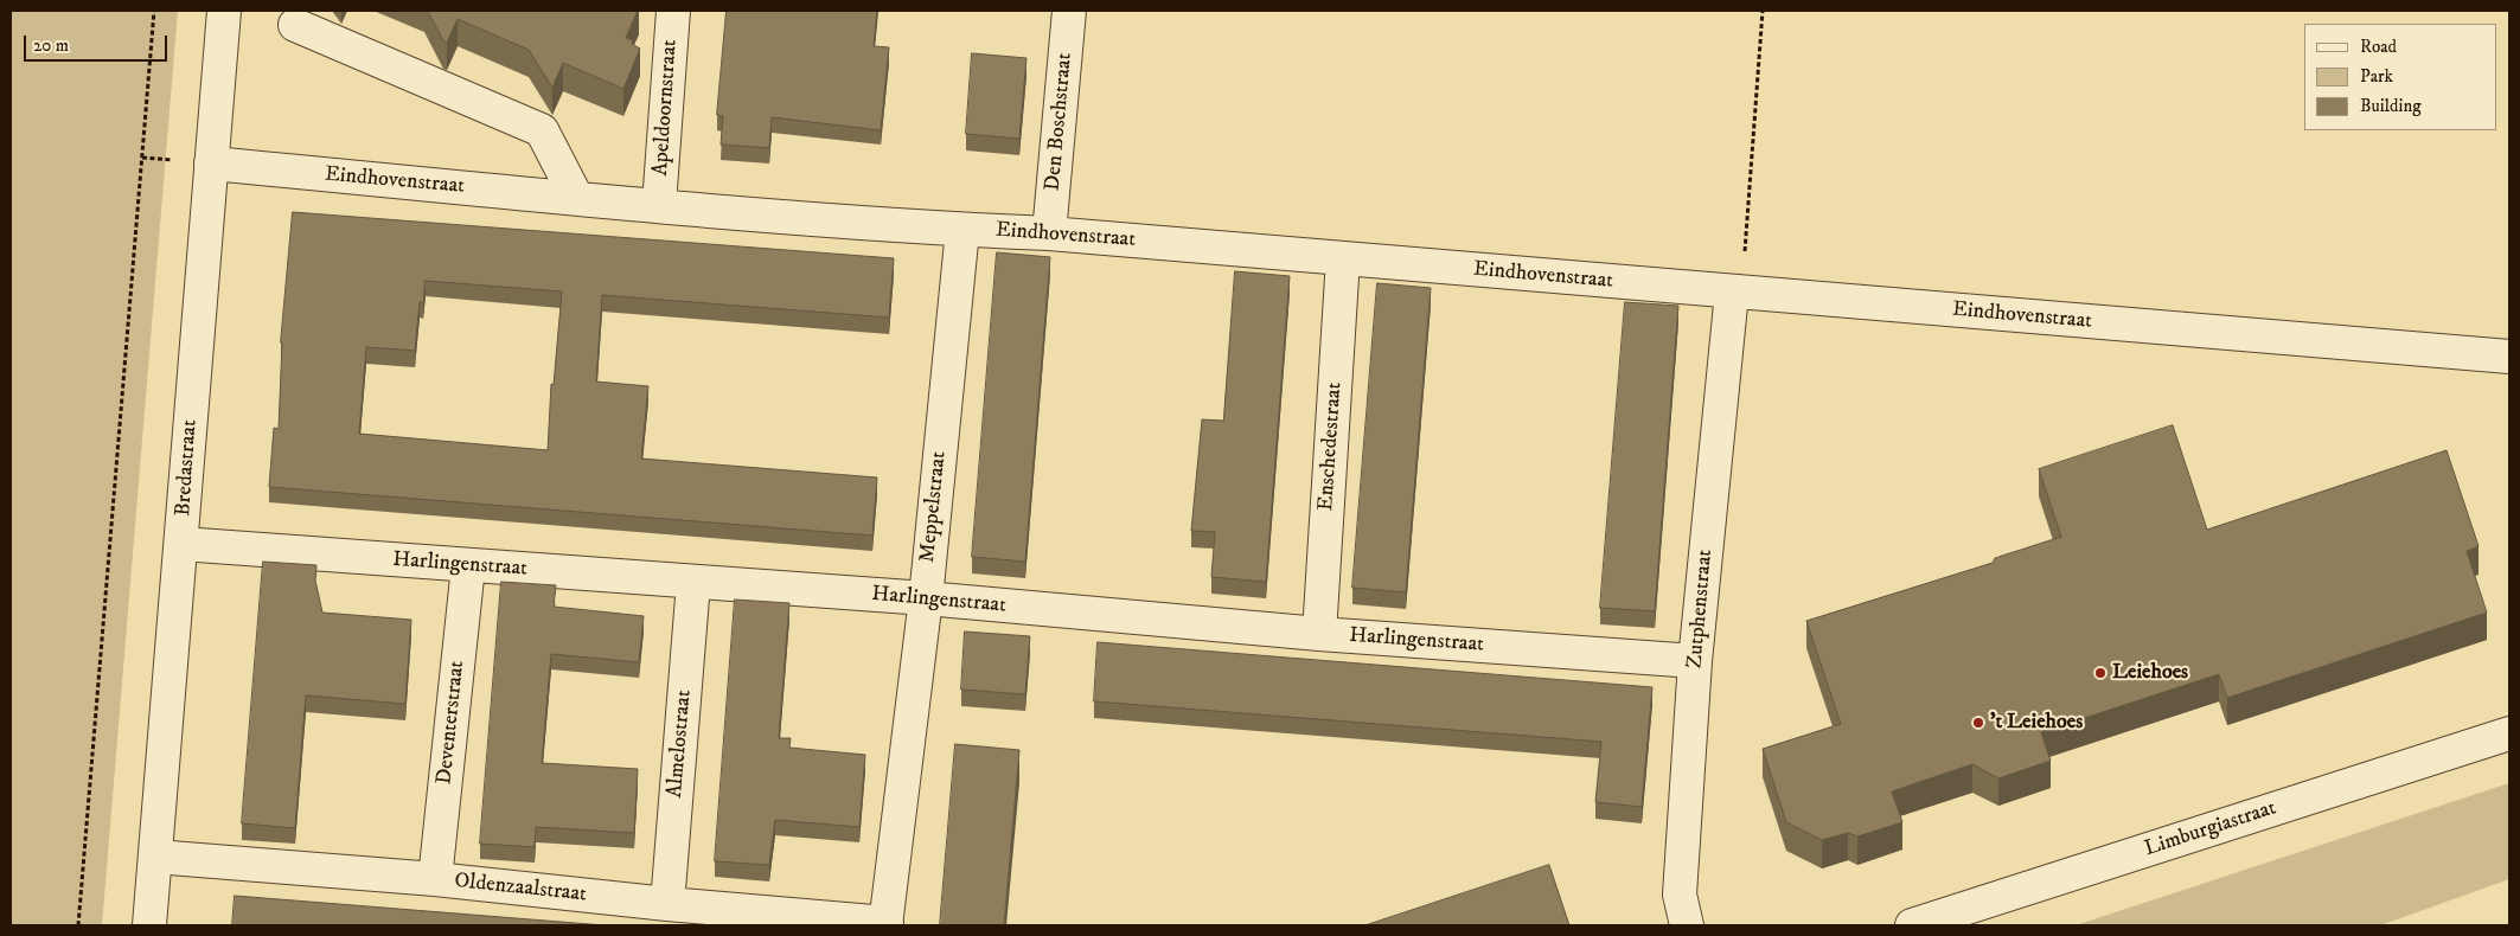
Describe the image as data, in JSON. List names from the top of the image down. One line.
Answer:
{"streets":{"street":["Apeldoornstraat","Den Boschstraat","Eindhovenstraat","Enschedestraat","Bredastraat","Meppelstraat","Harlingenstraat","Zutphenstraat","Deventerstraat","Almelostraat","Limburgiastraat","Oldenzaalstraat"]},"crossings":[["Apeldoornstraat","Eindhovenstraat"],["Den Boschstraat","Eindhovenstraat"],["Eindhovenstraat","Enschedestraat"],["Eindhovenstraat","Bredastraat"],["Eindhovenstraat","Meppelstraat"],["Eindhovenstraat","Zutphenstraat"],["Enschedestraat","Harlingenstraat"],["Bredastraat","Harlingenstraat"],["Bredastraat","Oldenzaalstraat"],["Meppelstraat","Harlingenstraat"],["Meppelstraat","Oldenzaalstraat"],["Harlingenstraat","Zutphenstraat"],["Harlingenstraat","Deventerstraat"],["Harlingenstraat","Almelostraat"],["Deventerstraat","Oldenzaalstraat"],["Almelostraat","Oldenzaalstraat"]],"places":["Leiehoes","'t Leiehoes"],"legend":["Road","Park","Building"],"scale_bar":"20 m"}
